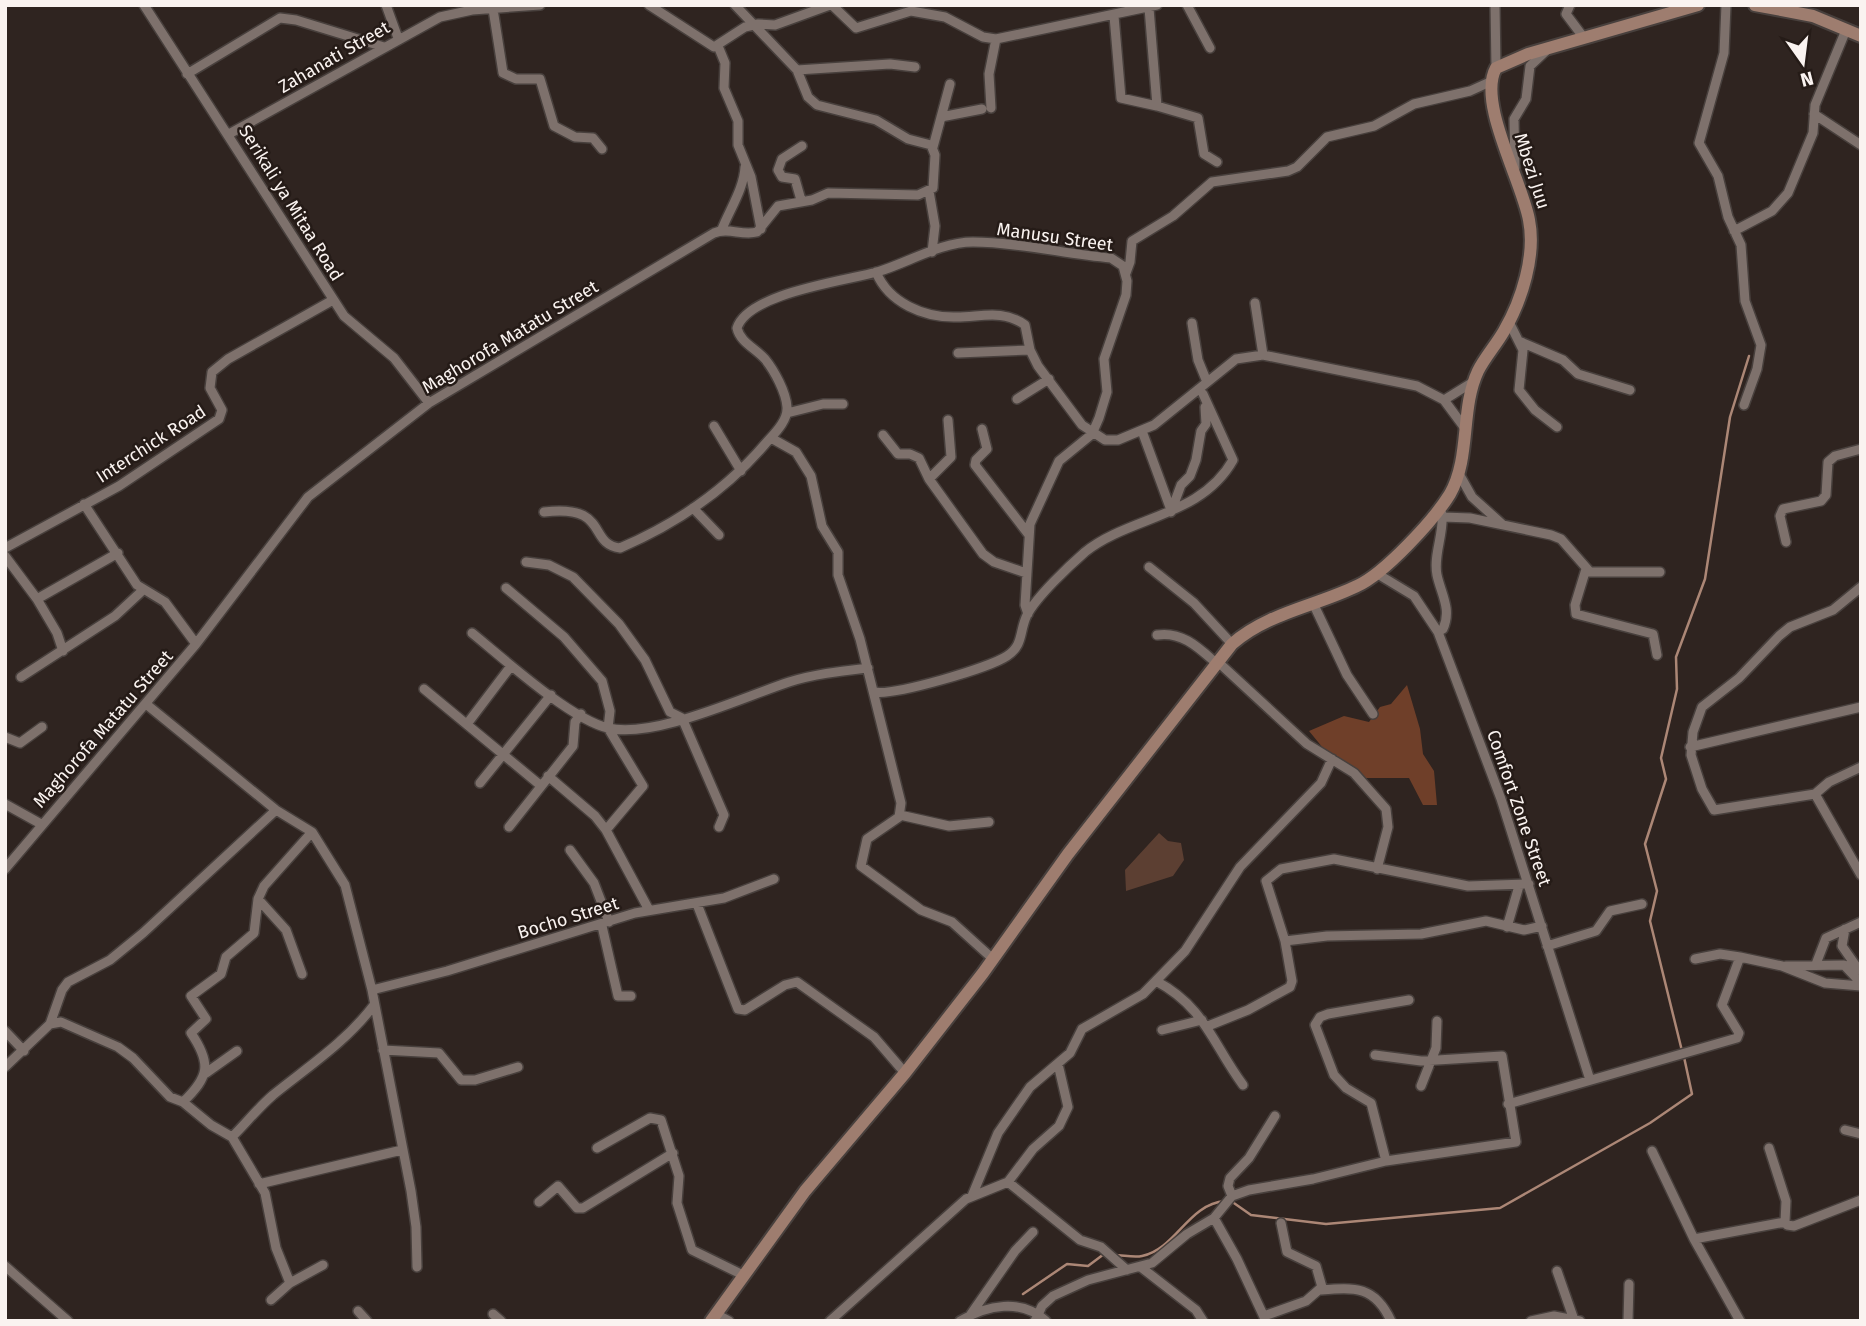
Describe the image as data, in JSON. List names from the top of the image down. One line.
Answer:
{"streets":{"street":["Zahanati Street","Mbezi Juu","Serikali ya Mitaa Road","Manusu Street","Maghorofa Matatu Street","Interchick Road","Comfort Zone Street","Bocho Street"]},"crossings":[["Zahanati Street","Serikali ya Mitaa Road"],["Mbezi Juu","Comfort Zone Street"],["Serikali ya Mitaa Road","Maghorofa Matatu Street"],["Serikali ya Mitaa Road","Interchick Road"]],"north":"bottom"}
